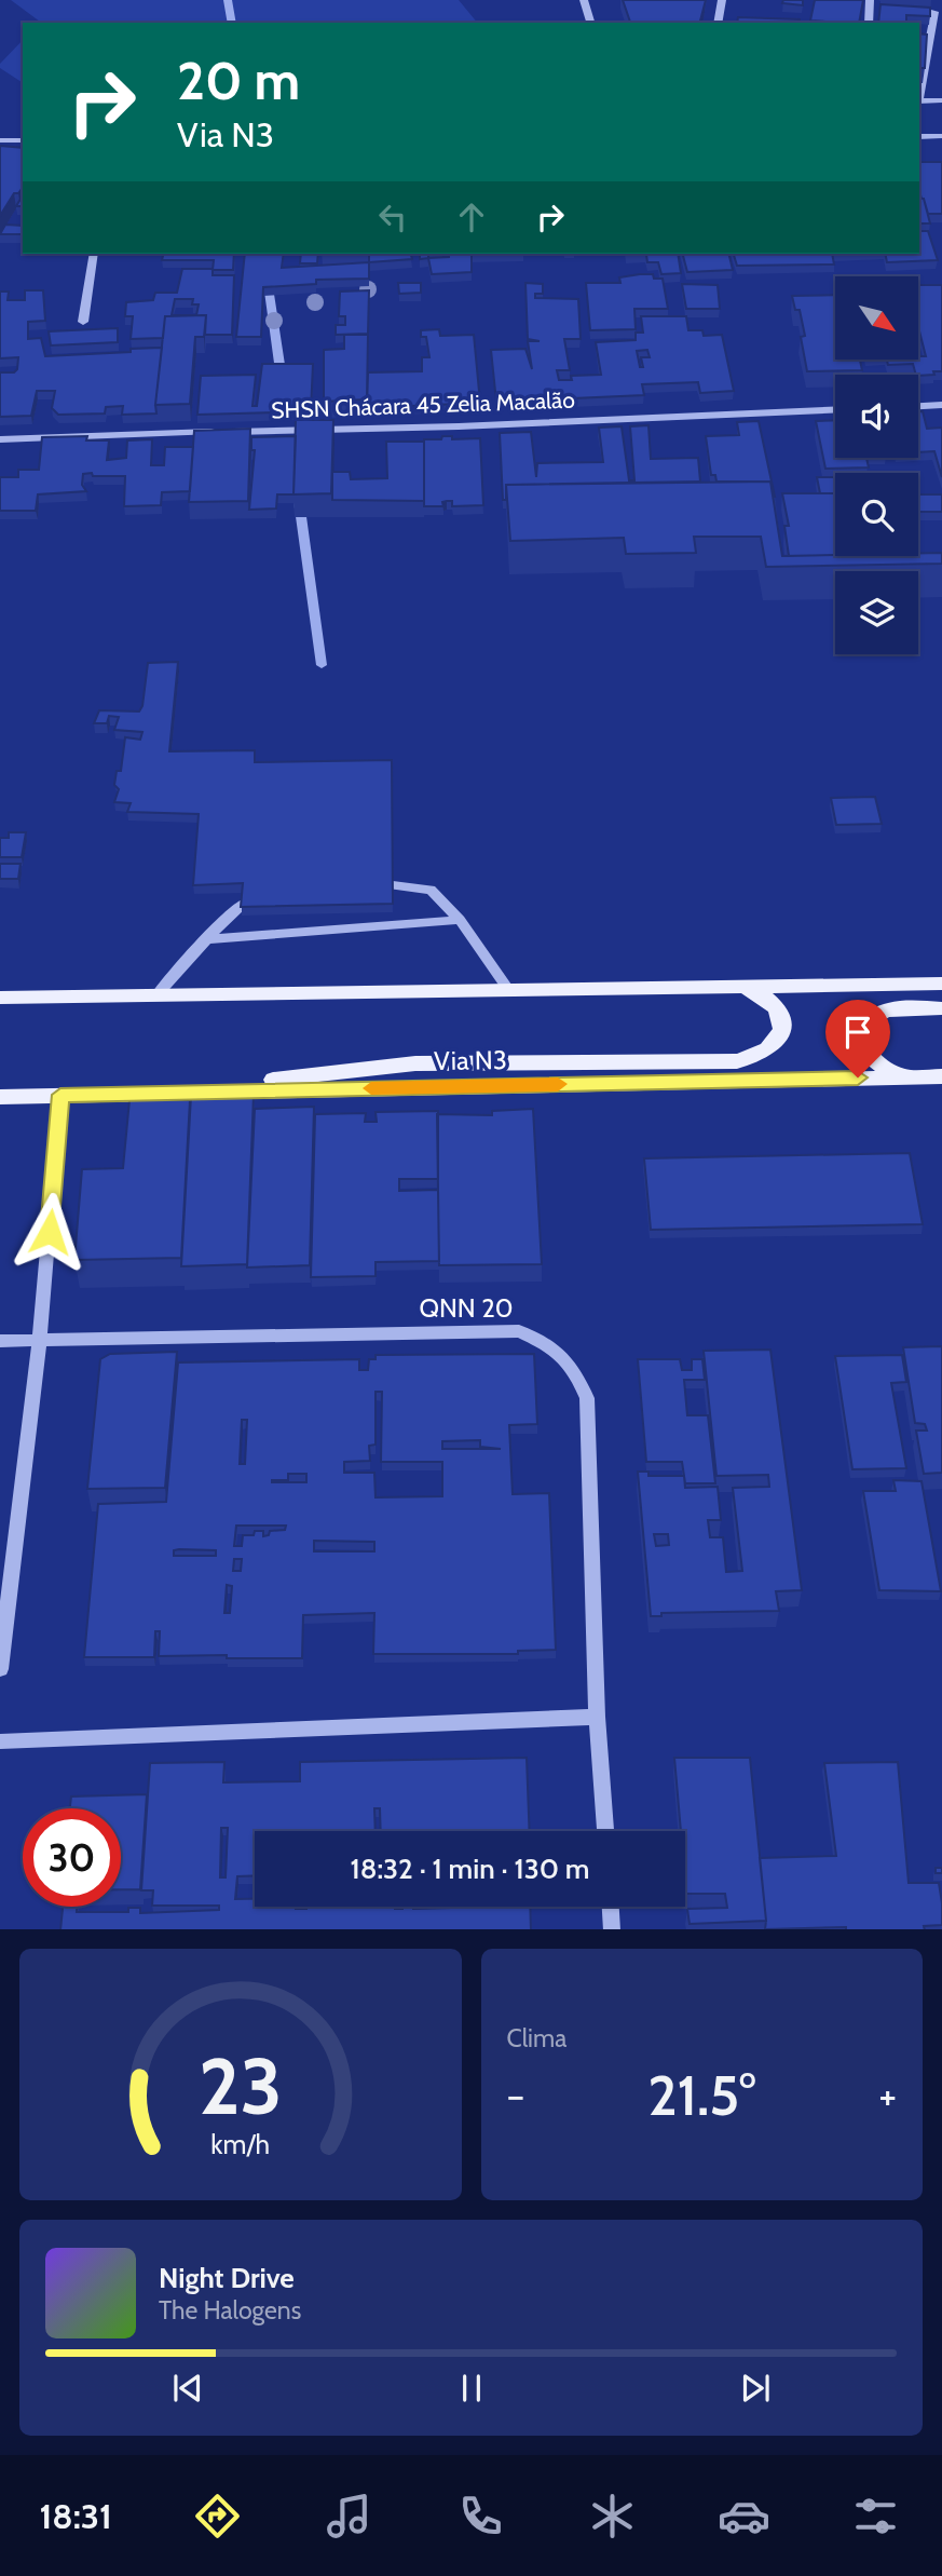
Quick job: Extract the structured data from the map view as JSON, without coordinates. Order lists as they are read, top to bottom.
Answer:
{
  "streets": {
    "main road": ["Via N3"],
    "street": ["SHSN Chácara 45 Zelia Macalão", "QNN 20"]
  },
  "north": "bottom right",
  "page": {
    "turn": ["20 m", "Via N3"],
    "limit": "30",
    "trip": "18:32 · 1 min · 130 m",
    "tile": "Clima",
    "heat": ["−", "21.5°", "+"],
    "song": ["Night Drive", "The Halogens"],
    "tabs": "18:31",
    "gauge": ["23", "km/h"]
  }
}
